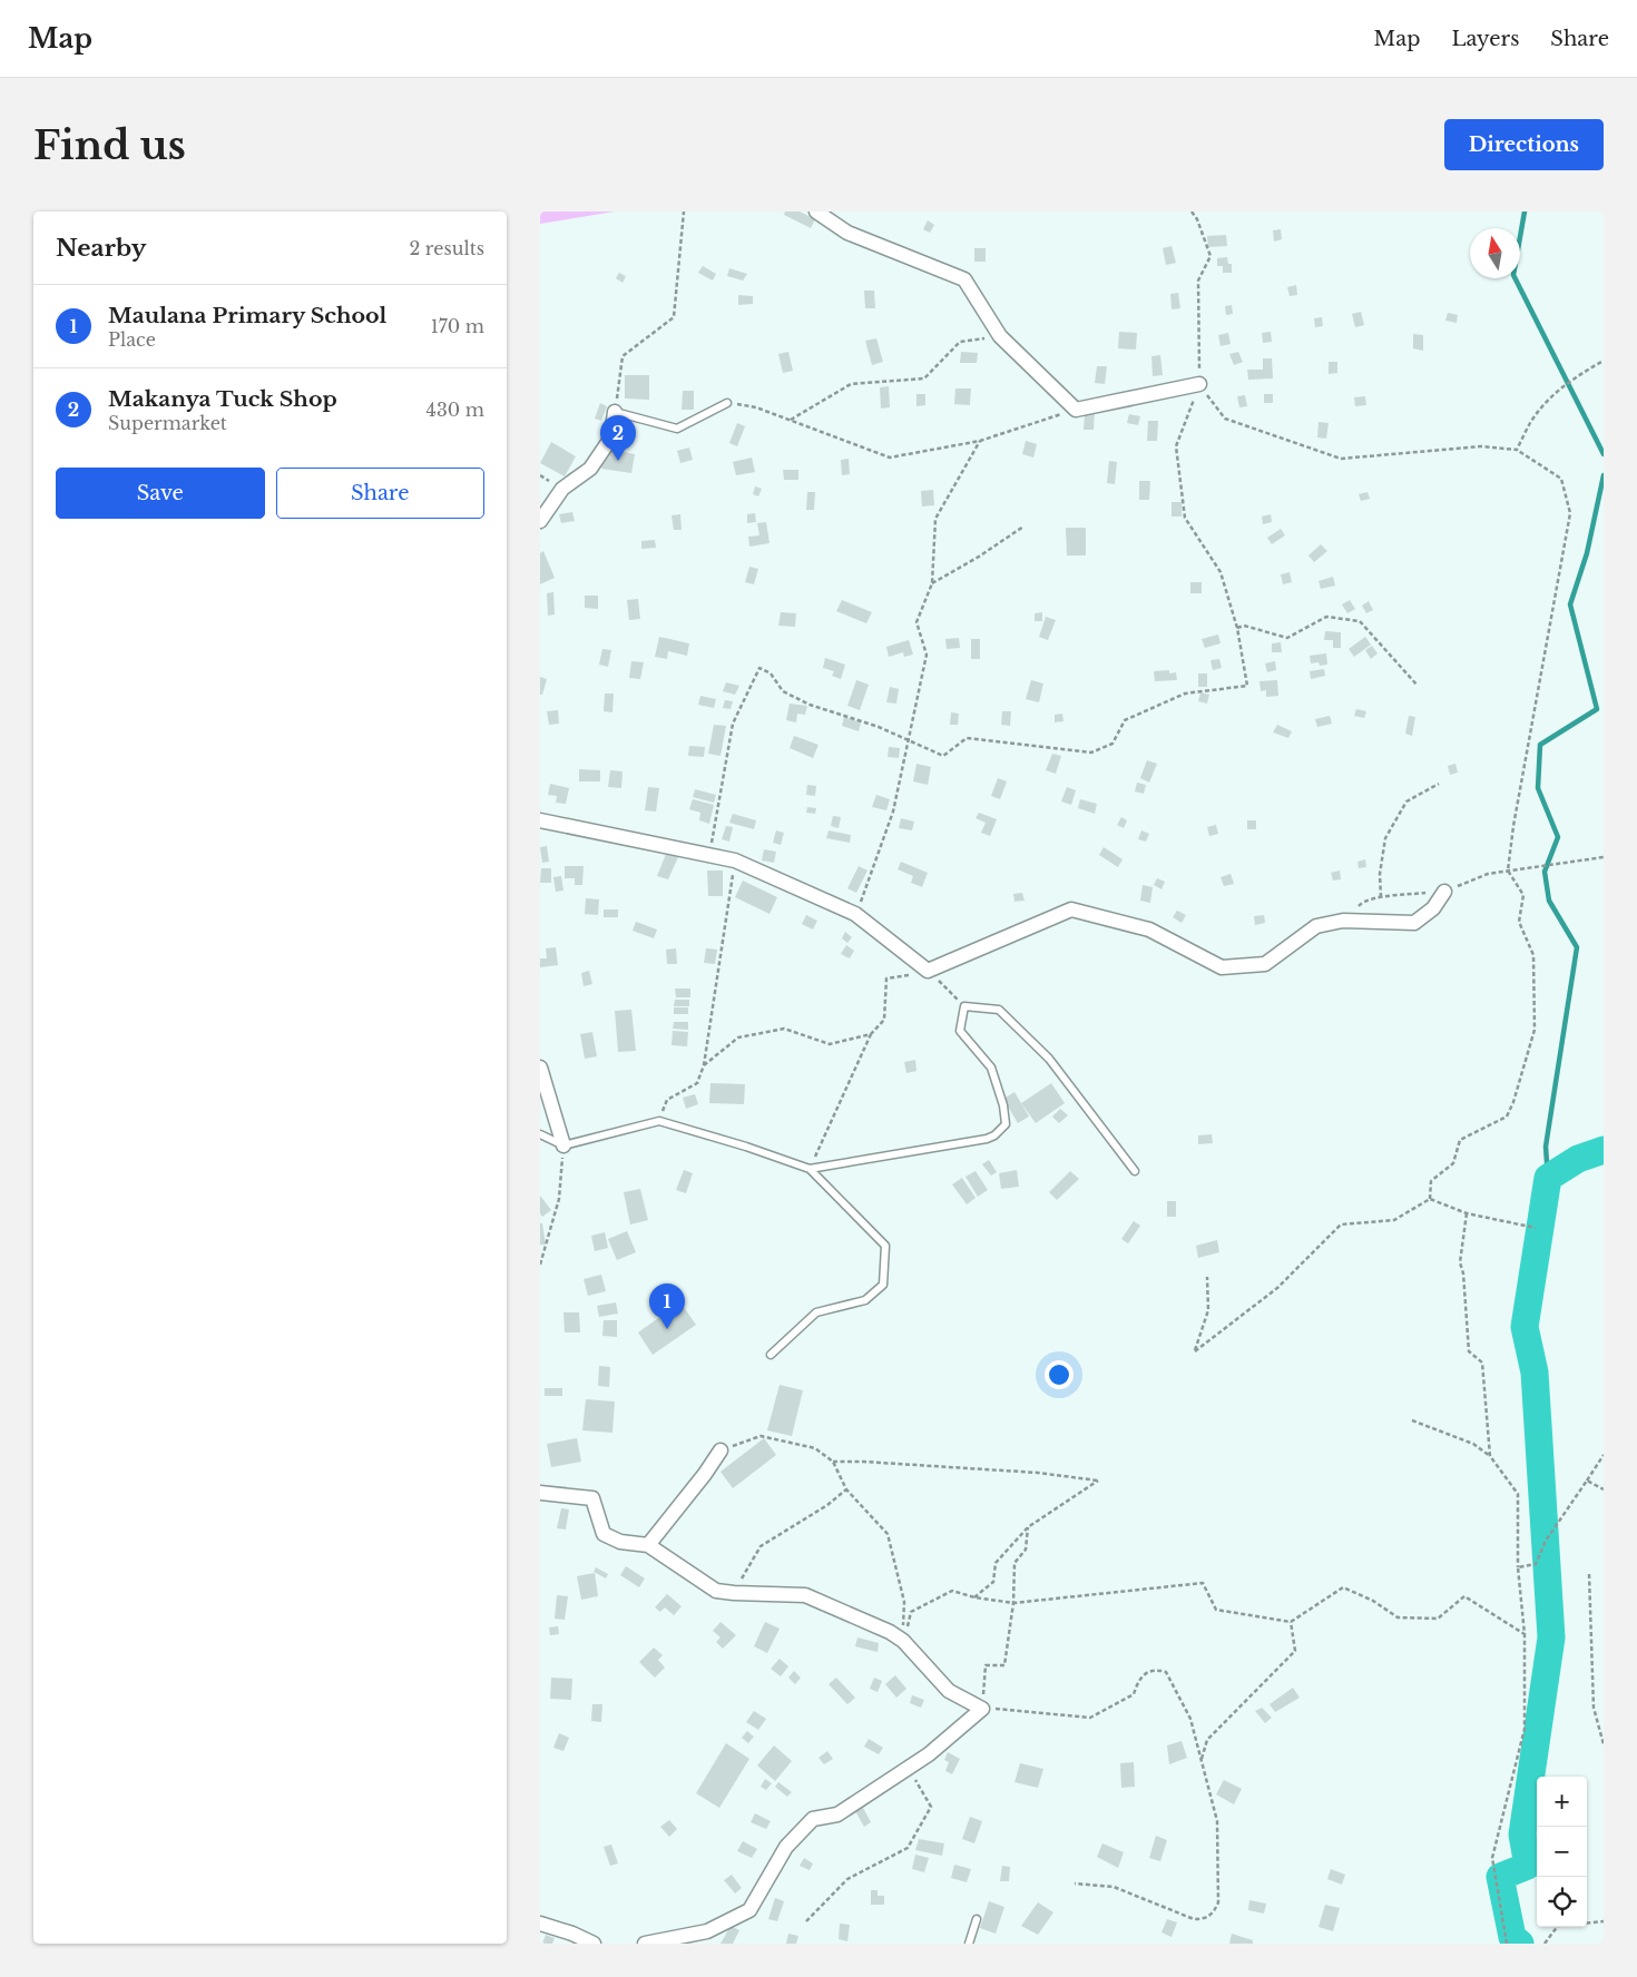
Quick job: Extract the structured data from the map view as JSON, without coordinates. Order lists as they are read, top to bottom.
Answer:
{
  "north": "top",
  "page": {
    "header": "Map",
    "nav": ["Map", "Layers", "Share"],
    "buttons": [
      "Directions",
      ["Save", "Share"]
    ],
    "title": "Find us",
    "heading": ["Nearby", "2 results"],
    "list": [
      {
        "mark": "1",
        "name": "Maulana Primary School",
        "note": "Place",
        "value": "170 m"
      },
      {
        "mark": "2",
        "name": "Makanya Tuck Shop",
        "note": "Supermarket",
        "value": "430 m"
      }
    ],
    "pins": ["2", "1"],
    "map_buttons": ["+", "−"]
  }
}
